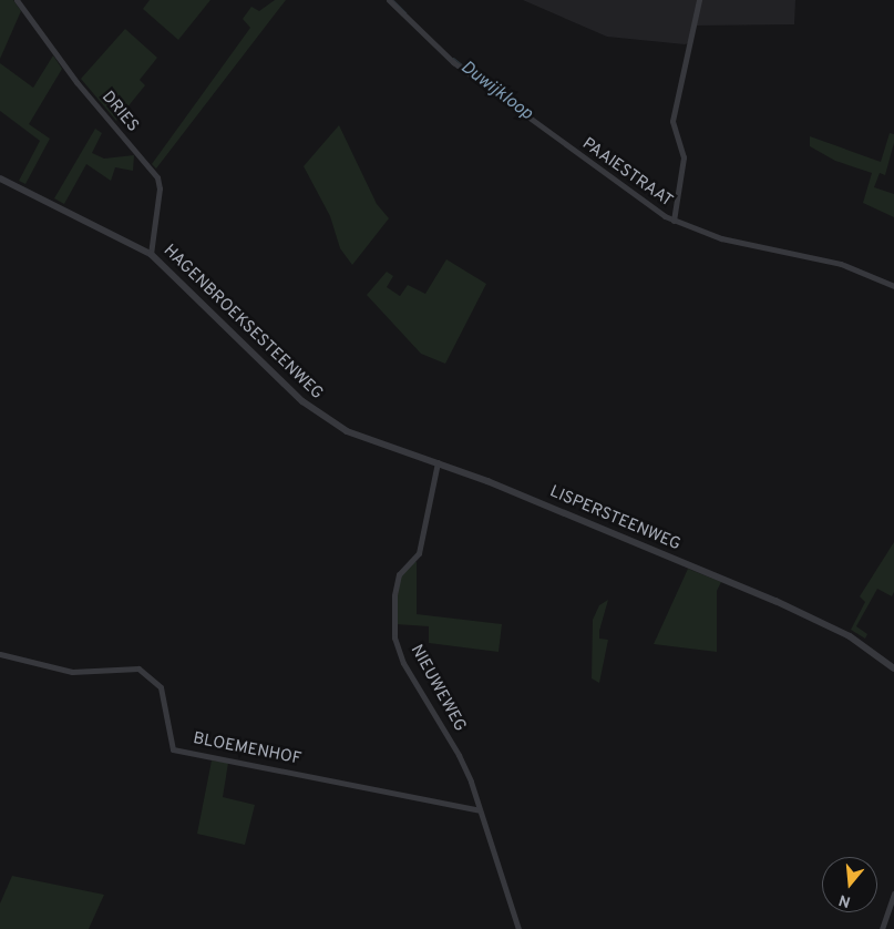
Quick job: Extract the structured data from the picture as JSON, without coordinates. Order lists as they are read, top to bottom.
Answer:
{
  "streets": {
    "street": [
      "DRIES",
      "PAAIESTRAAT",
      "HAGENBROEKSESTEENWEG",
      "LISPERSTEENWEG",
      "NIEUWEWEG",
      "BLOEMENHOF"
    ]
  },
  "crossings": [
    ["DRIES", "HAGENBROEKSESTEENWEG"],
    ["HAGENBROEKSESTEENWEG", "LISPERSTEENWEG"],
    ["LISPERSTEENWEG", "NIEUWEWEG"],
    ["NIEUWEWEG", "BLOEMENHOF"]
  ],
  "water": ["Duwijkloop"],
  "north": "bottom"
}
